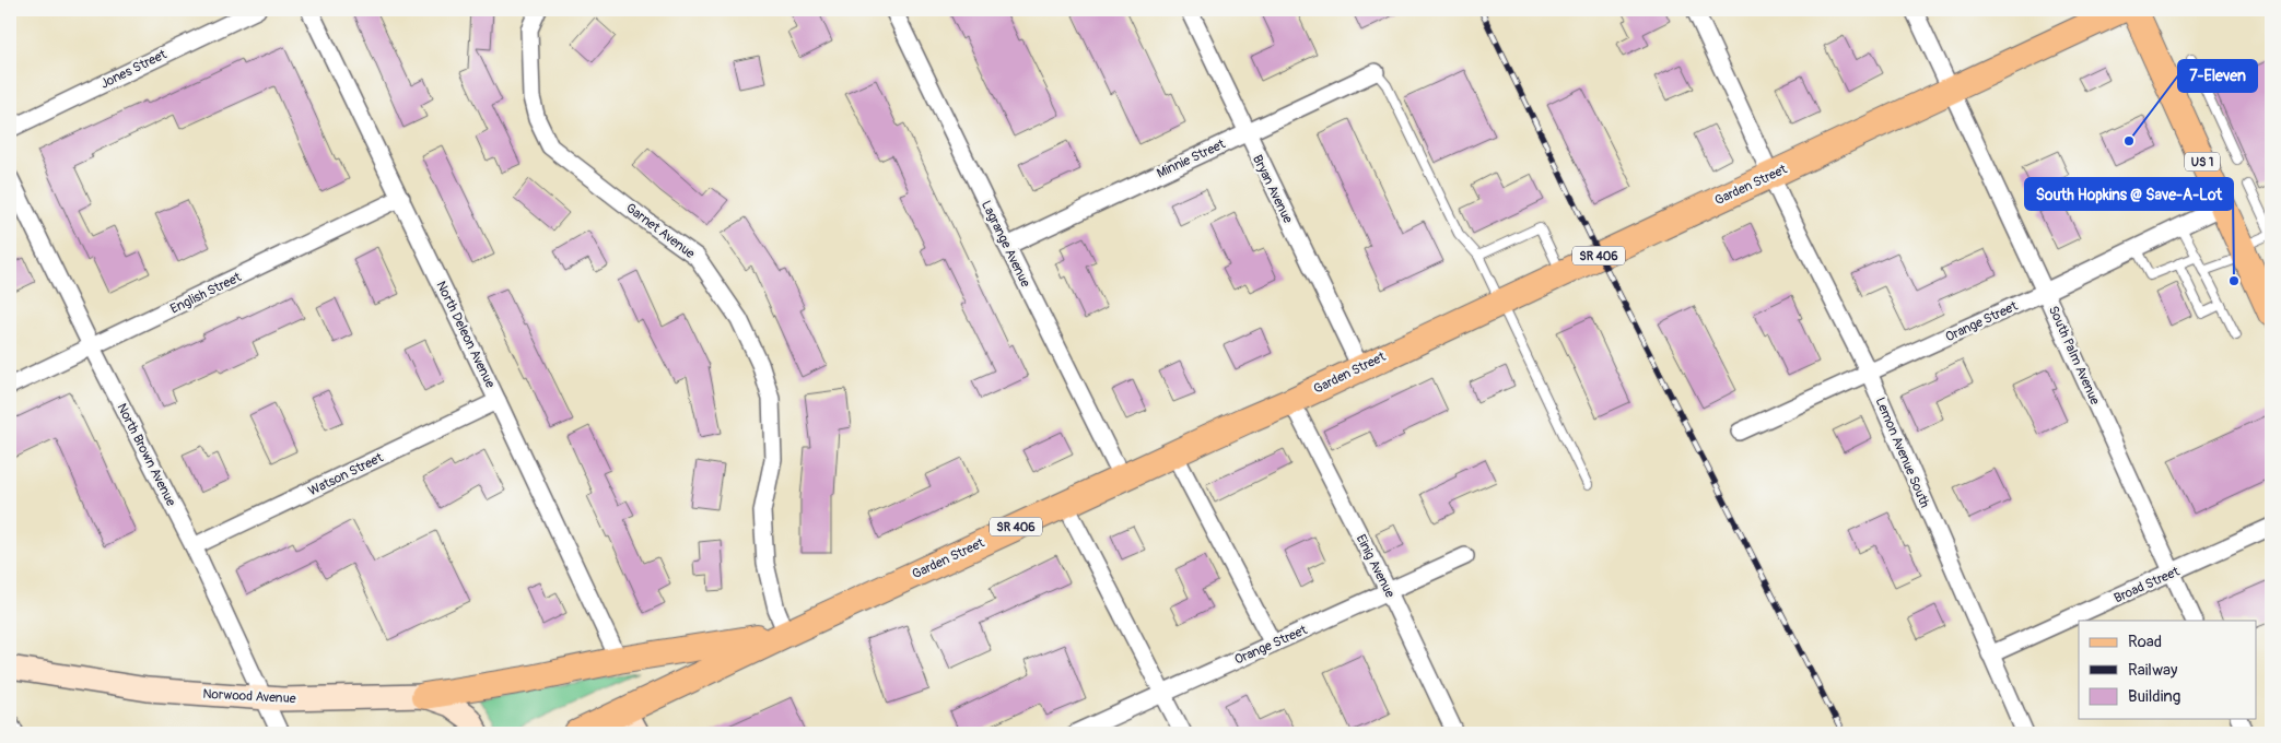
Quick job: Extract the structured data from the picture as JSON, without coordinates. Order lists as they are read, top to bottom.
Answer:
{
  "streets": {
    "main road": ["US 1", "Garden Street", "SR 406"],
    "street": [
      "Jones Street",
      "Minnie Street",
      "Bryan Avenue",
      "Garnet Avenue",
      "Lagrange Avenue",
      "English Street",
      "Orange Street",
      "North Deleon Avenue",
      "South Palm Avenue",
      "Lemon Avenue South",
      "North Brown Avenue",
      "Watson Street",
      "Einig Avenue",
      "Broad Street",
      "Norwood Avenue"
    ]
  },
  "crossings": [
    ["Minnie Street", "Bryan Avenue"],
    ["Minnie Street", "Lagrange Avenue"],
    ["US 1", "Orange Street"],
    ["Garden Street", "Bryan Avenue"],
    ["Garden Street", "Garnet Avenue"],
    ["Garden Street", "Lagrange Avenue"],
    ["Garden Street", "South Palm Avenue"],
    ["Garden Street", "Lemon Avenue South"],
    ["Garden Street", "Einig Avenue"],
    ["English Street", "North Deleon Avenue"],
    ["English Street", "North Brown Avenue"],
    ["Orange Street", "South Palm Avenue"],
    ["Orange Street", "Lemon Avenue South"],
    ["Orange Street", "Einig Avenue"],
    ["North Deleon Avenue", "Watson Street"],
    ["South Palm Avenue", "Broad Street"],
    ["Lemon Avenue South", "Broad Street"],
    ["North Brown Avenue", "Watson Street"],
    ["North Brown Avenue", "Norwood Avenue"]
  ],
  "places": ["7-Eleven", "South Hopkins @ Save-A-Lot"],
  "legend": ["Road", "Railway", "Building"]
}
